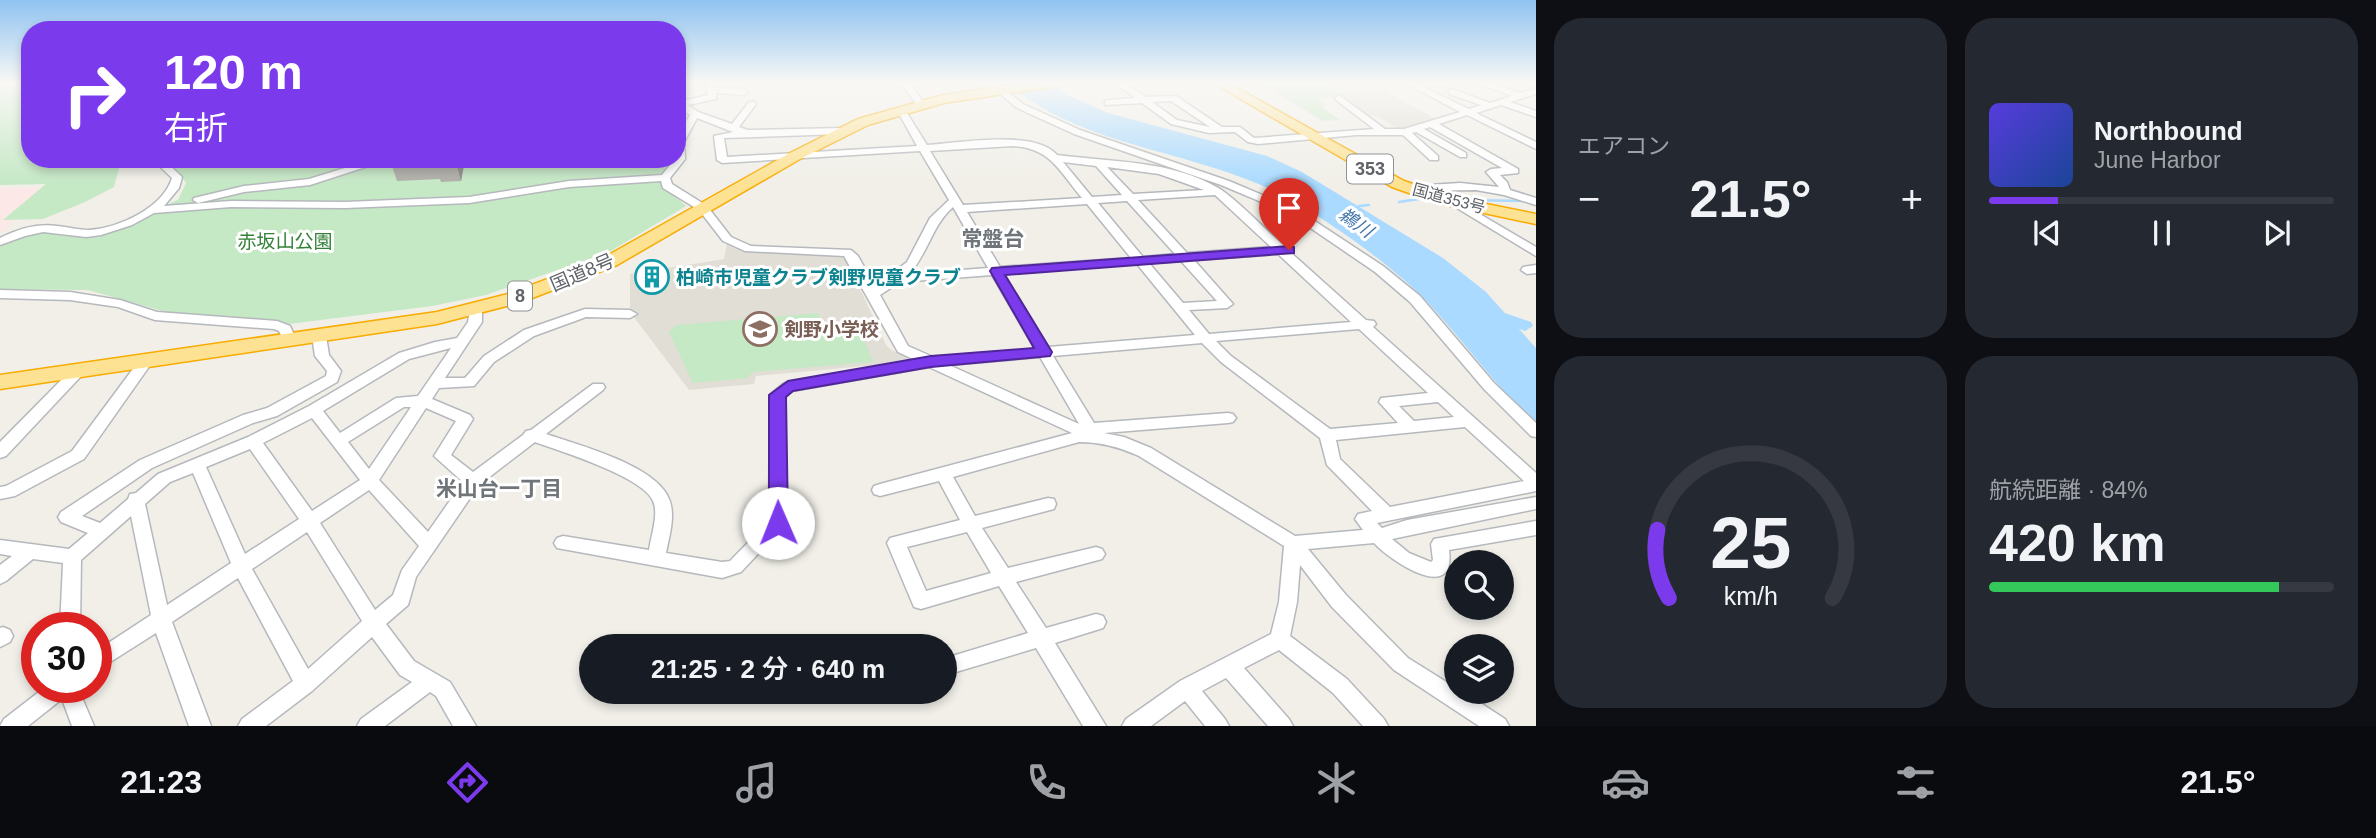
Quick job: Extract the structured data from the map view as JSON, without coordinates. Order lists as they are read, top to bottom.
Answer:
{
  "streets": {
    "highway": [
      "353",
      "国道353号",
      "国道8号",
      "8"
    ]
  },
  "districts": ["常盤台", "米山台一丁目"],
  "water": ["鵜川"],
  "parks": ["赤坂山公園"],
  "places": {
    "building": ["柏崎市児童クラブ剣野児童クラブ"],
    "school or university": ["剣野小学校"]
  },
  "page": {
    "tile": [
      "エアコン",
      ["航続距離 · 84%", "420 km"]
    ],
    "turn": ["120 m", "右折"],
    "song": ["Northbound", "June Harbor"],
    "heat": ["−", "21.5°", "+"],
    "limit": "30",
    "trip": "21:25 · 2 分 · 640 m",
    "tabs": ["21:23", "21.5°"],
    "gauge": ["25", "km/h"]
  }
}
